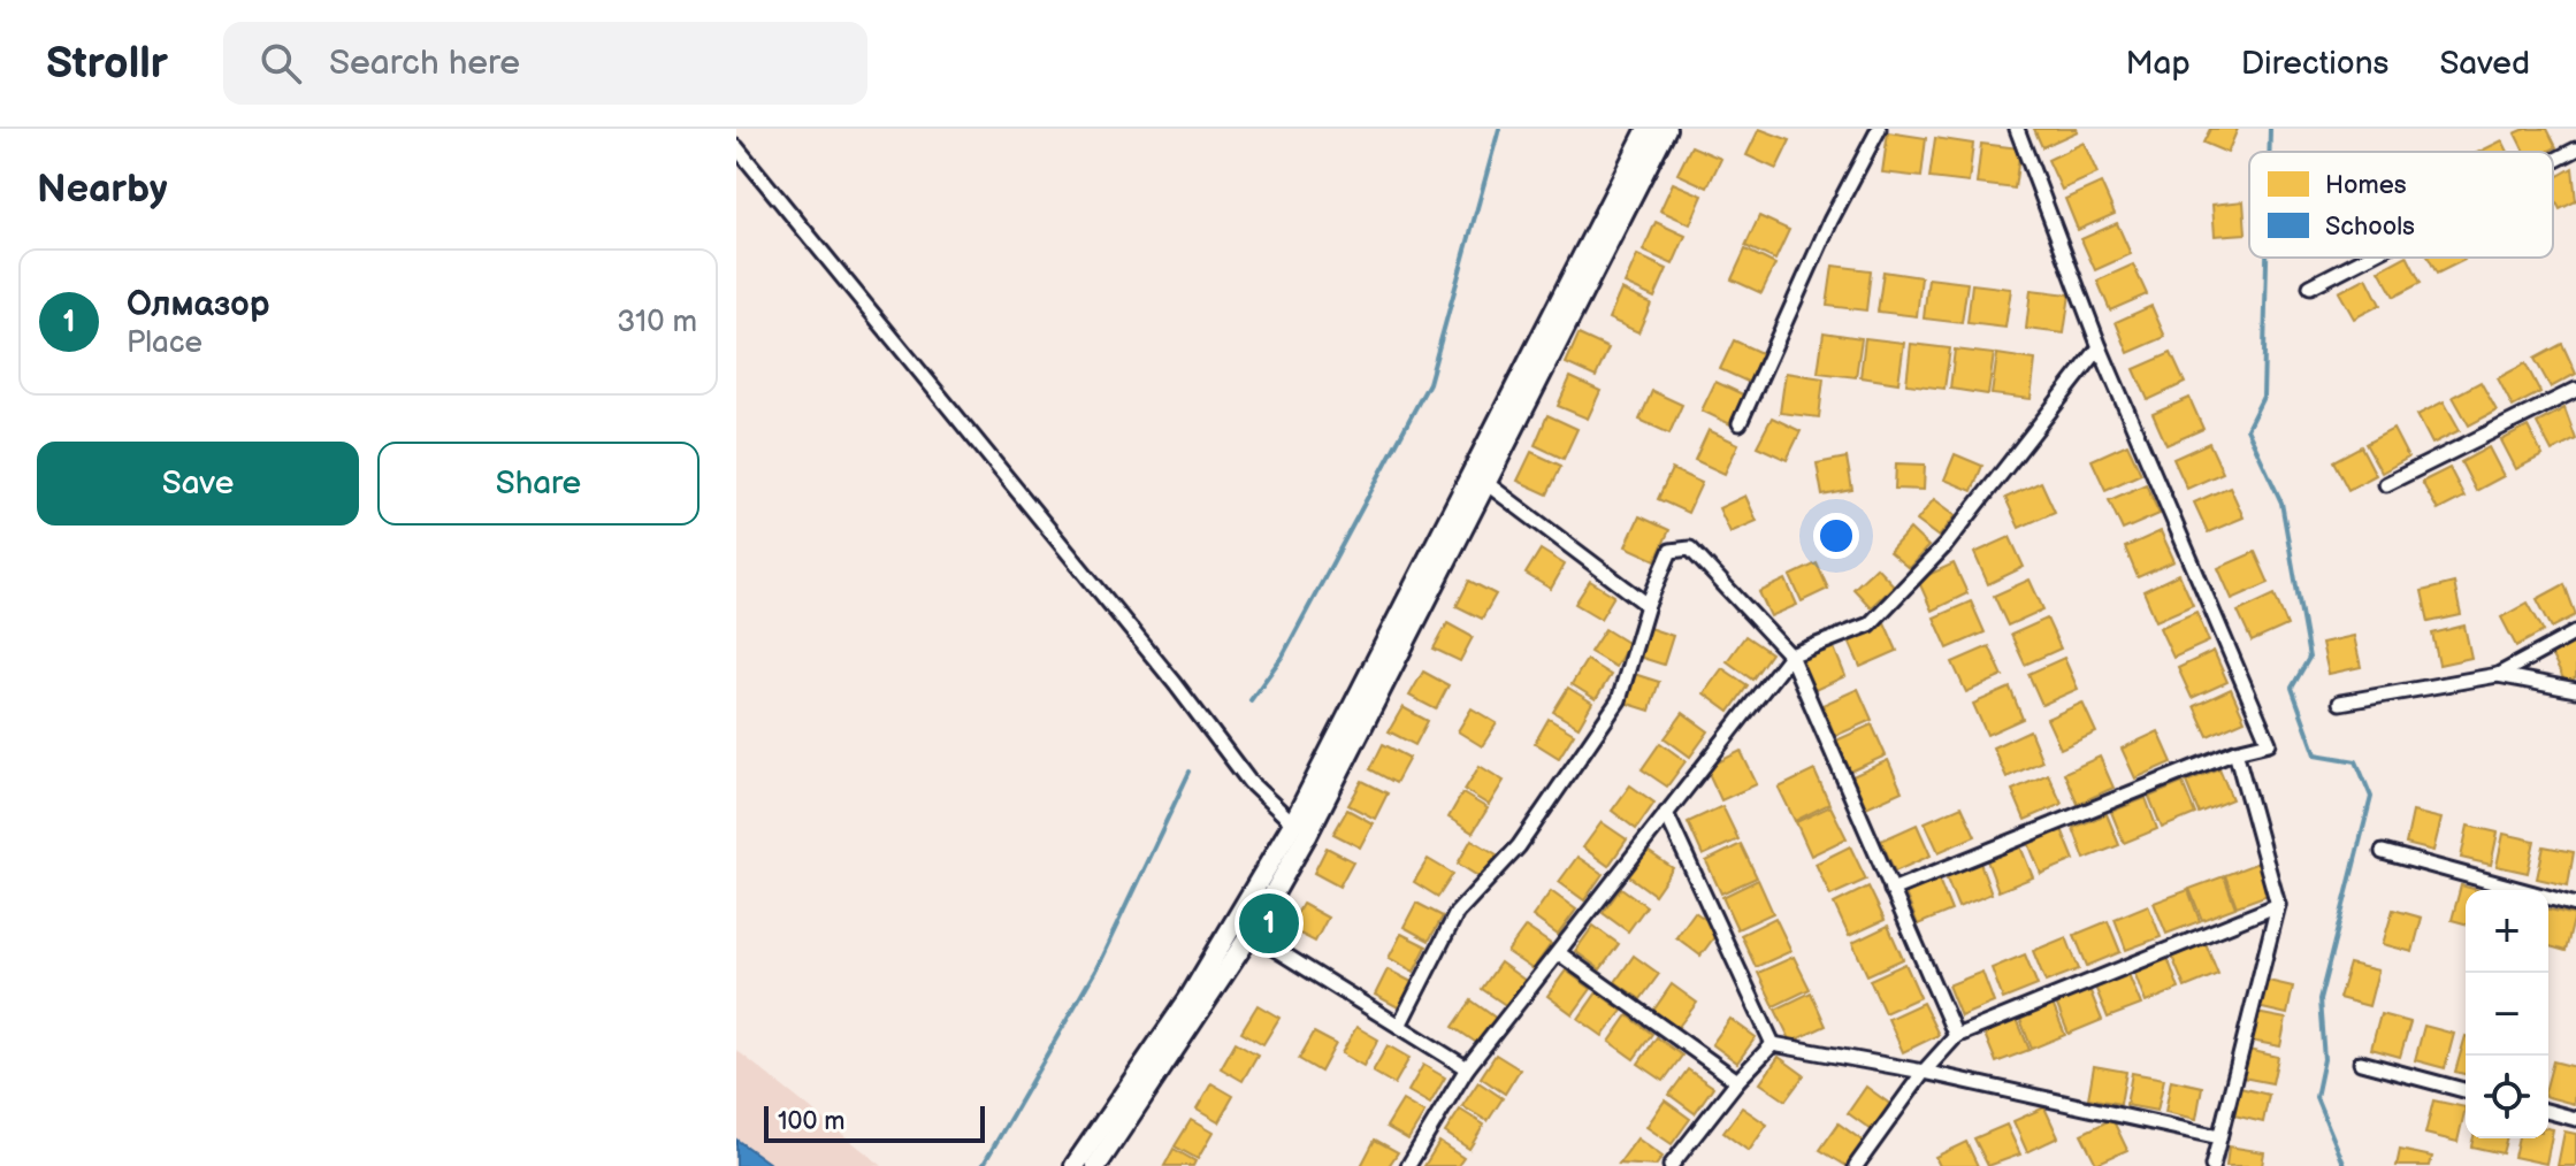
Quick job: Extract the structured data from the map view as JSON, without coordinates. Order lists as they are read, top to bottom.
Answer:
{
  "legend": ["Homes", "Schools"],
  "scale_bar": "100 m",
  "page": {
    "header": "Strollr",
    "search": "Search here",
    "nav": ["Map", "Directions", "Saved"],
    "heading": "Nearby",
    "list": [
      {
        "mark": "1",
        "name": "Олмазор",
        "note": "Place",
        "value": "310 m"
      }
    ],
    "buttons": ["Save", "Share"],
    "pins": "1",
    "map_buttons": ["+", "−"],
    "scale": "100 m"
  }
}
